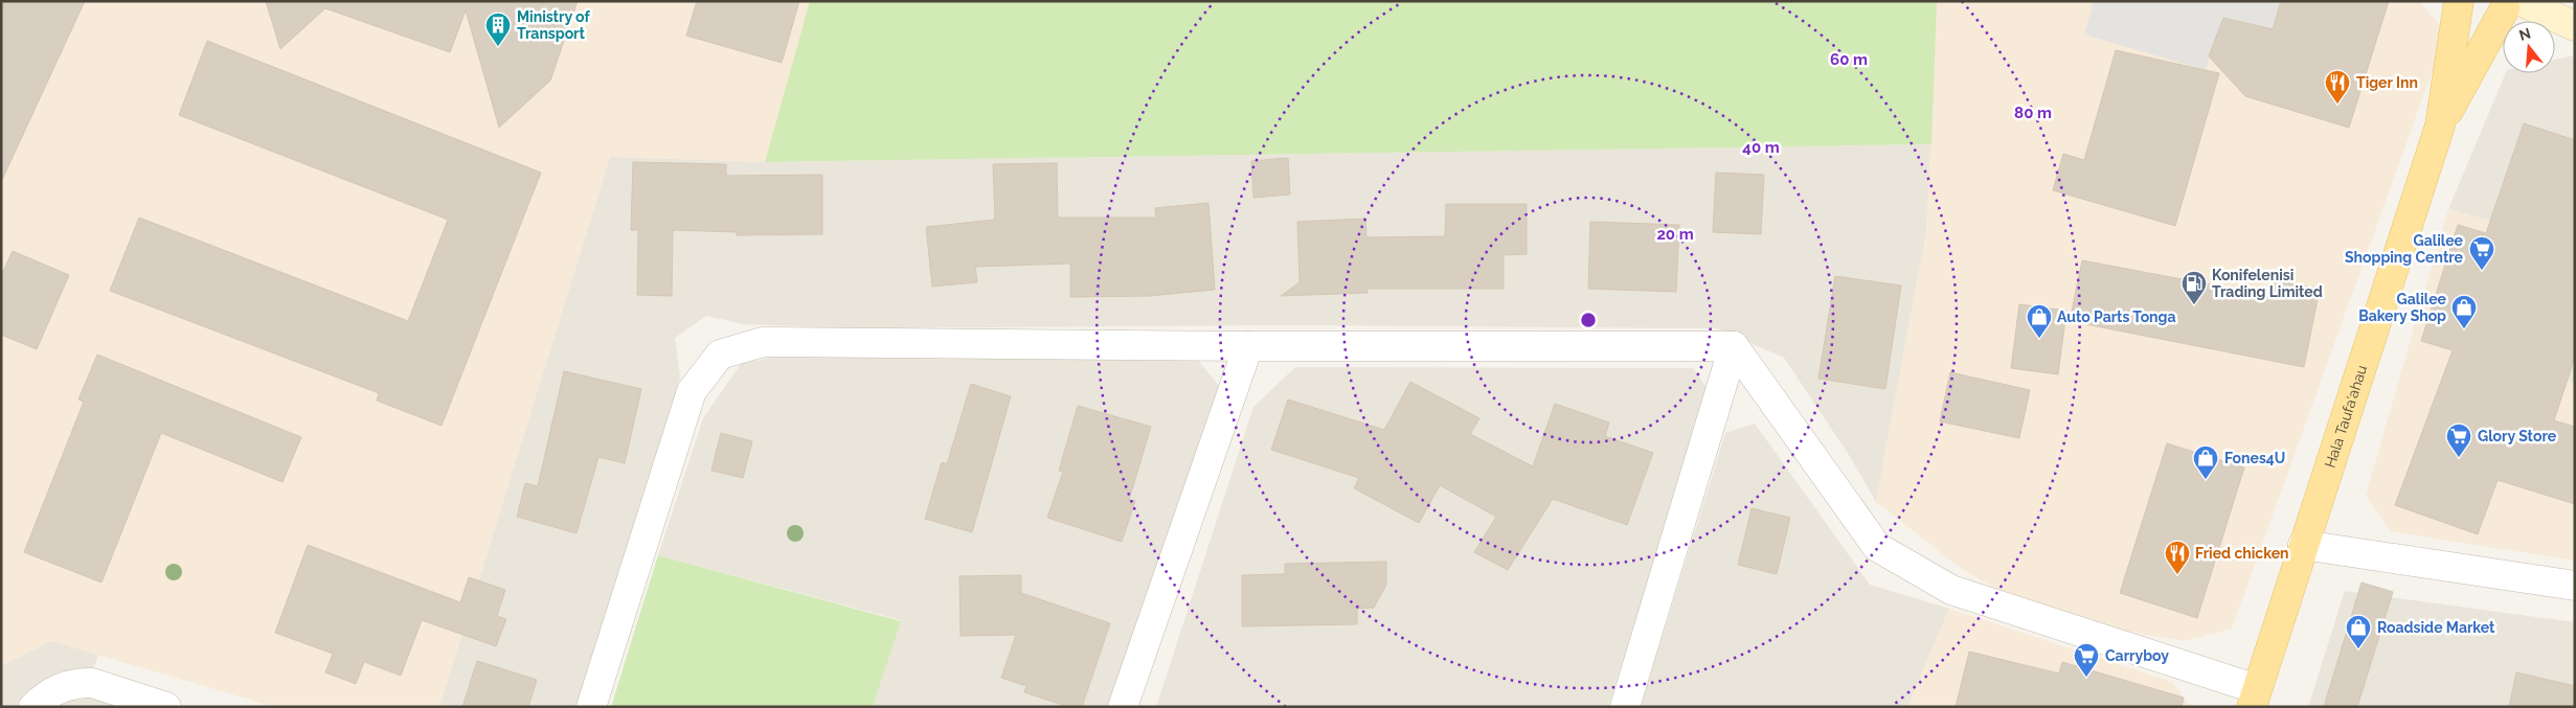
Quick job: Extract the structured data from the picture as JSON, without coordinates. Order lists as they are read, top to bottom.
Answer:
{
  "streets": {
    "main road": ["Hala Taufa'ahau"]
  },
  "places": {
    "building": ["Ministry of Transport"],
    "restaurant": ["Tiger Inn", "Fried chicken"],
    "supermarket": ["Galilee Shopping Centre", "Glory Store", "Carryboy"],
    "fuel station": ["Konifelenisi Trading Limited"],
    "shop": [
      "Galilee Bakery Shop",
      "Auto Parts Tonga",
      "Fones4U",
      "Roadside Market"
    ]
  },
  "north": "top",
  "rings": [
    "60 m",
    "80 m",
    "40 m",
    "20 m"
  ]
}
